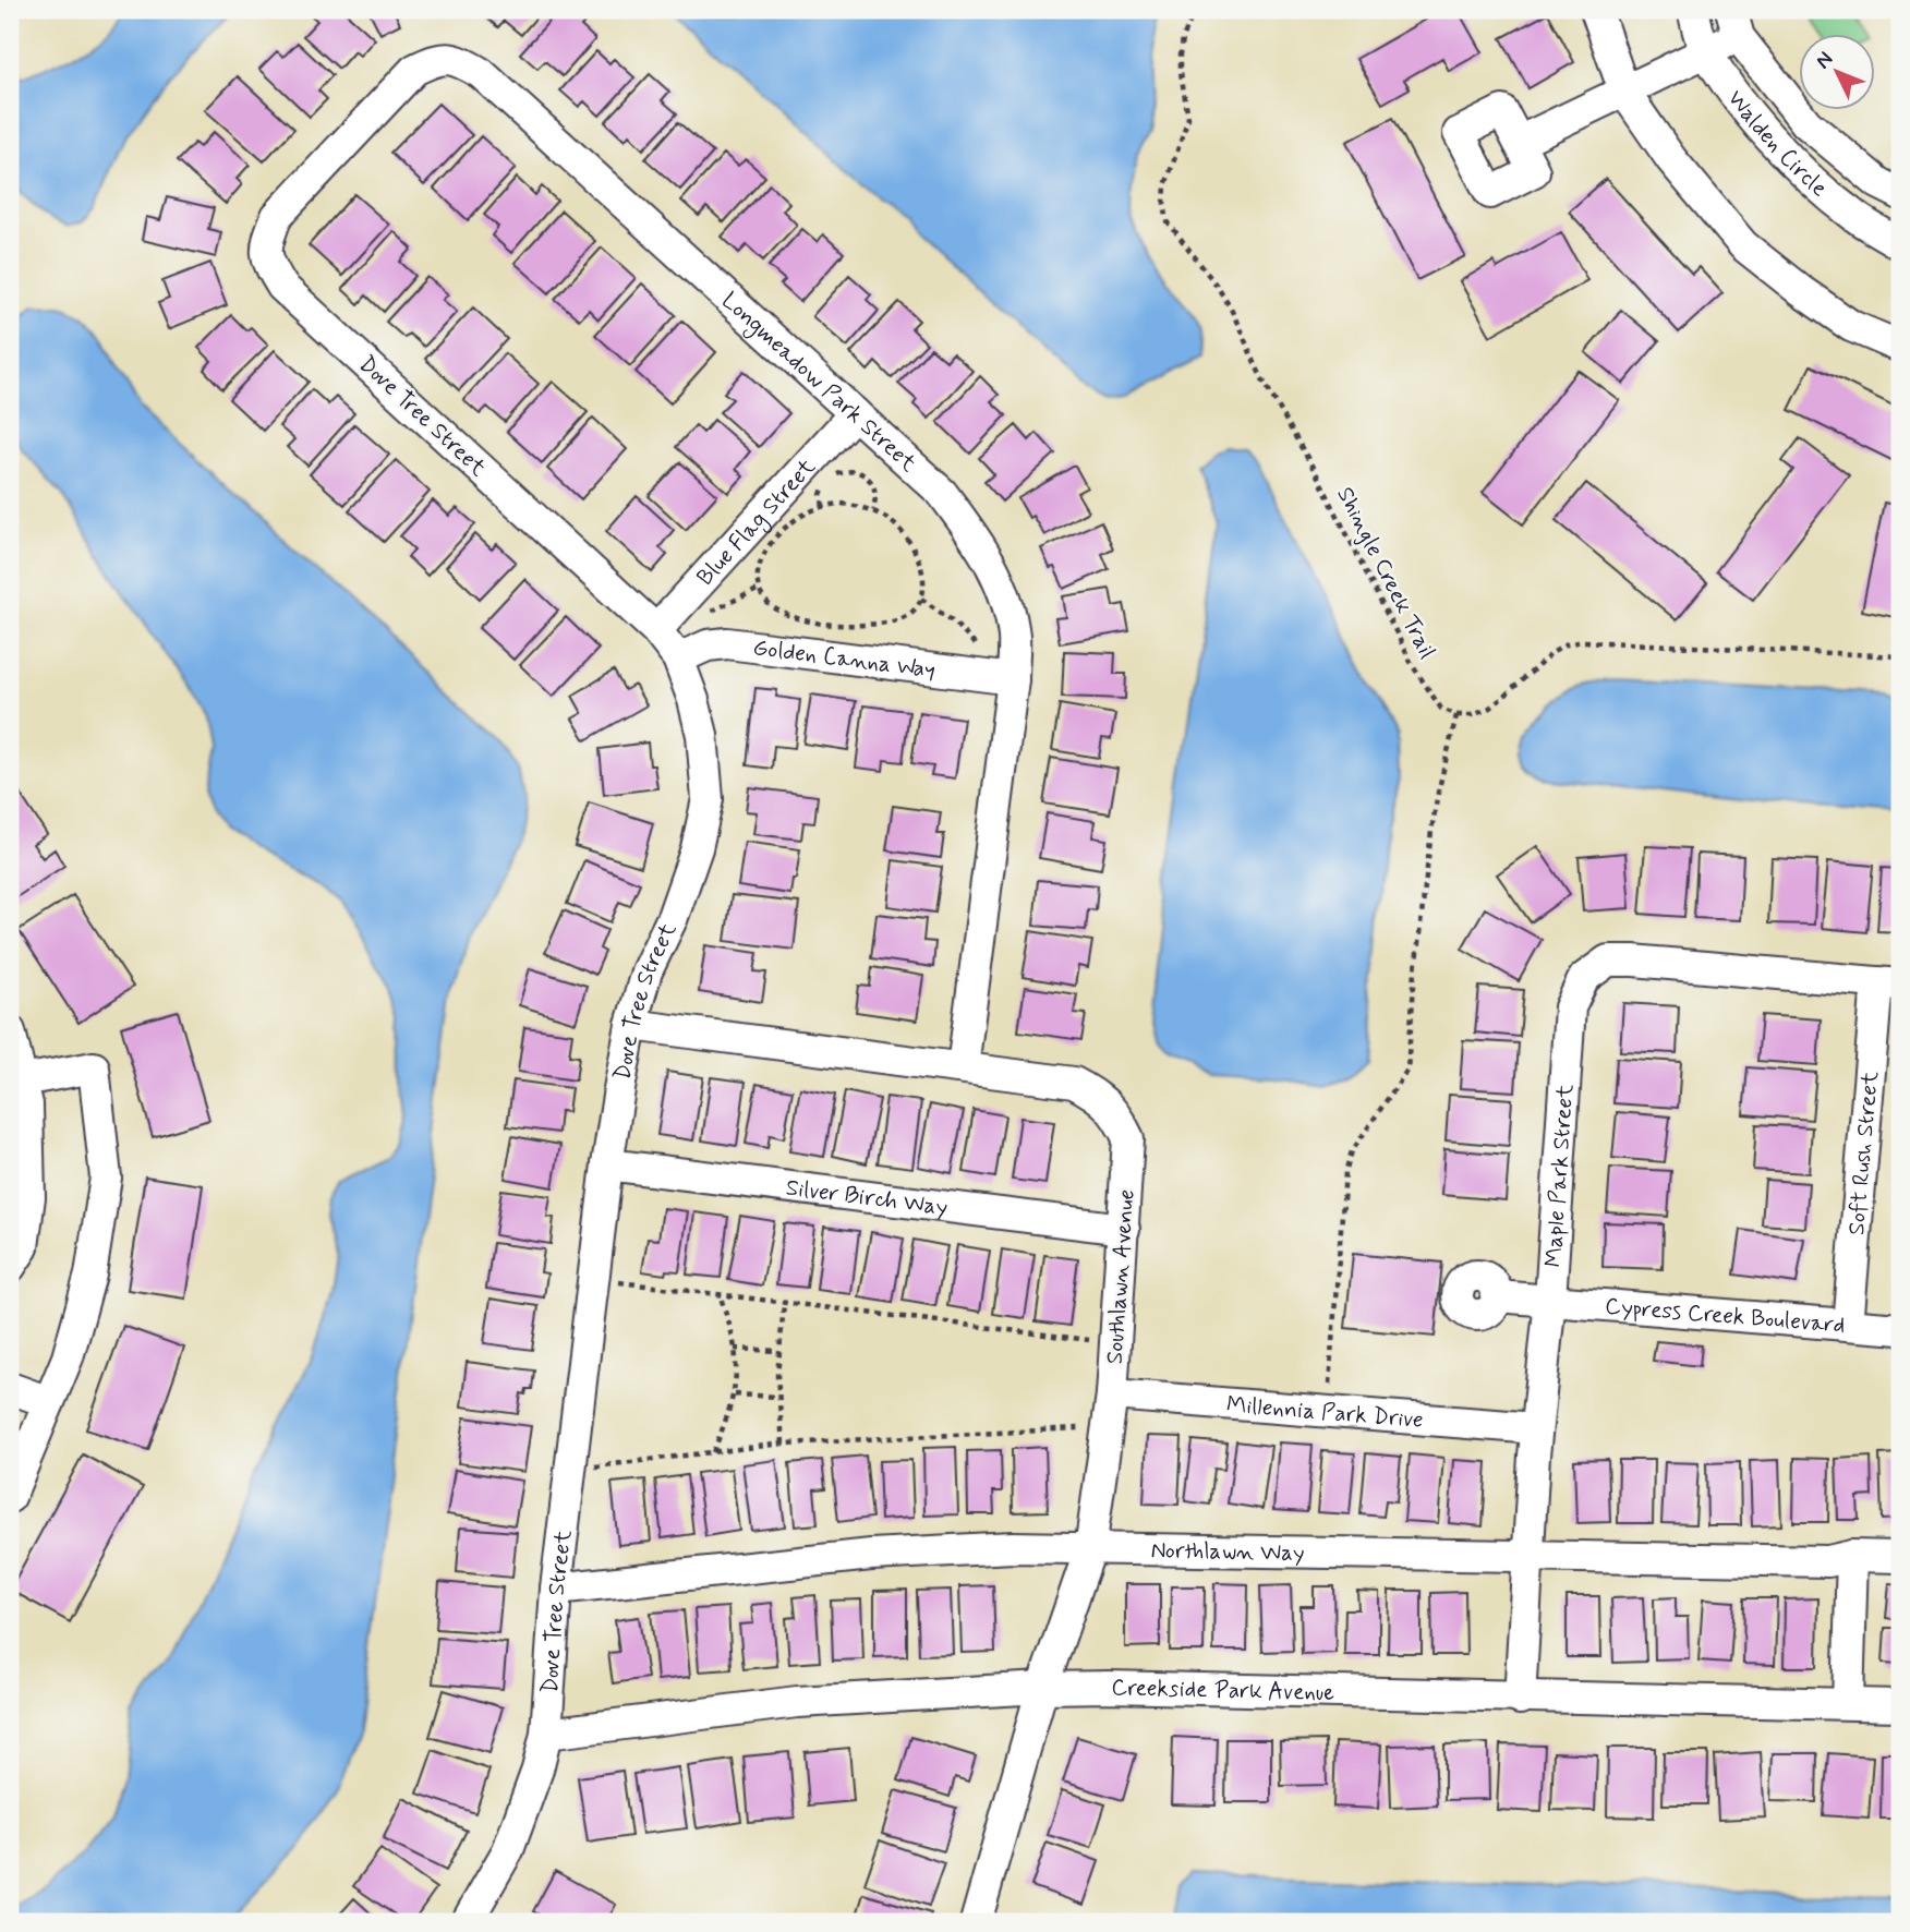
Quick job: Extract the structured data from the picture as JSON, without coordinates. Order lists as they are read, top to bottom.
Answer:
{
  "streets": {
    "street": [
      "Walden Circle",
      "Longmeadow Park Street",
      "Dove Tree Street",
      "Blue Flag Street",
      "Golden Canna Way",
      "Soft Rush Street",
      "Maple Park Street",
      "Silver Birch Way",
      "Southlawn Avenue",
      "Cypress Creek Boulevard",
      "Millennia Park Drive",
      "Northlawn Way",
      "Creekside Park Avenue"
    ],
    "path": ["Shingle Creek Trail"]
  },
  "crossings": [
    ["Longmeadow Park Street", "Dove Tree Street"],
    ["Longmeadow Park Street", "Blue Flag Street"],
    ["Longmeadow Park Street", "Golden Canna Way"],
    ["Longmeadow Park Street", "Southlawn Avenue"],
    ["Dove Tree Street", "Blue Flag Street"],
    ["Dove Tree Street", "Golden Canna Way"],
    ["Dove Tree Street", "Silver Birch Way"],
    ["Dove Tree Street", "Southlawn Avenue"],
    ["Dove Tree Street", "Northlawn Way"],
    ["Dove Tree Street", "Creekside Park Avenue"],
    ["Soft Rush Street", "Maple Park Street"],
    ["Soft Rush Street", "Cypress Creek Boulevard"],
    ["Maple Park Street", "Cypress Creek Boulevard"],
    ["Maple Park Street", "Millennia Park Drive"],
    ["Maple Park Street", "Northlawn Way"],
    ["Maple Park Street", "Creekside Park Avenue"],
    ["Silver Birch Way", "Southlawn Avenue"],
    ["Southlawn Avenue", "Millennia Park Drive"],
    ["Southlawn Avenue", "Northlawn Way"],
    ["Southlawn Avenue", "Creekside Park Avenue"]
  ],
  "north": "top left"
}
